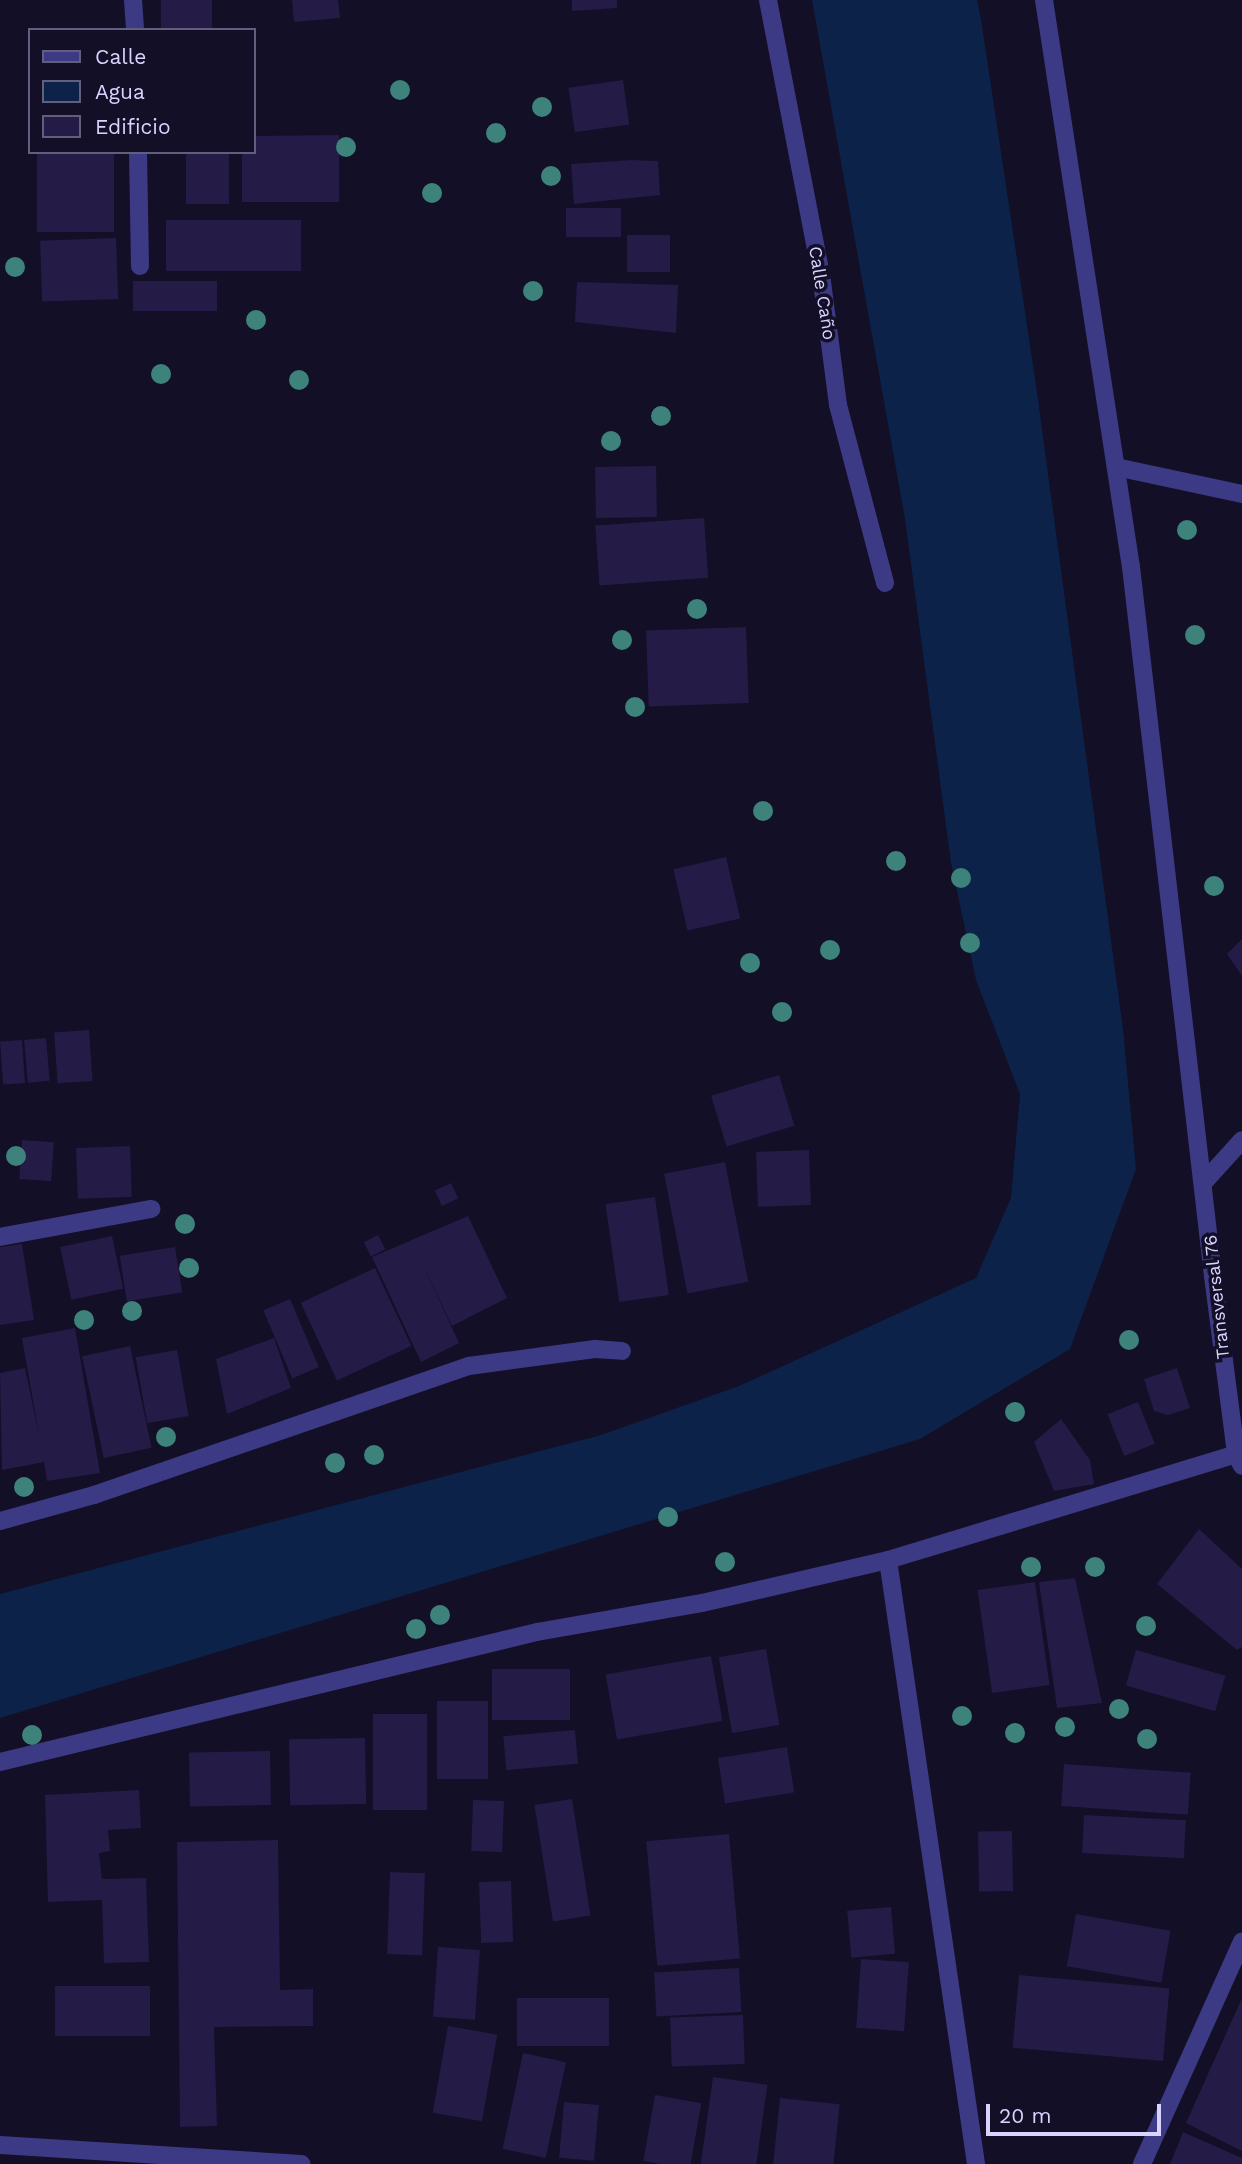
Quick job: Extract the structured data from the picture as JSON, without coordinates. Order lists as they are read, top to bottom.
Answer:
{
  "streets": {
    "street": ["Calle Caño", "Transversal 76"]
  },
  "legend": ["Calle", "Agua", "Edificio"],
  "scale_bar": "20 m"
}
